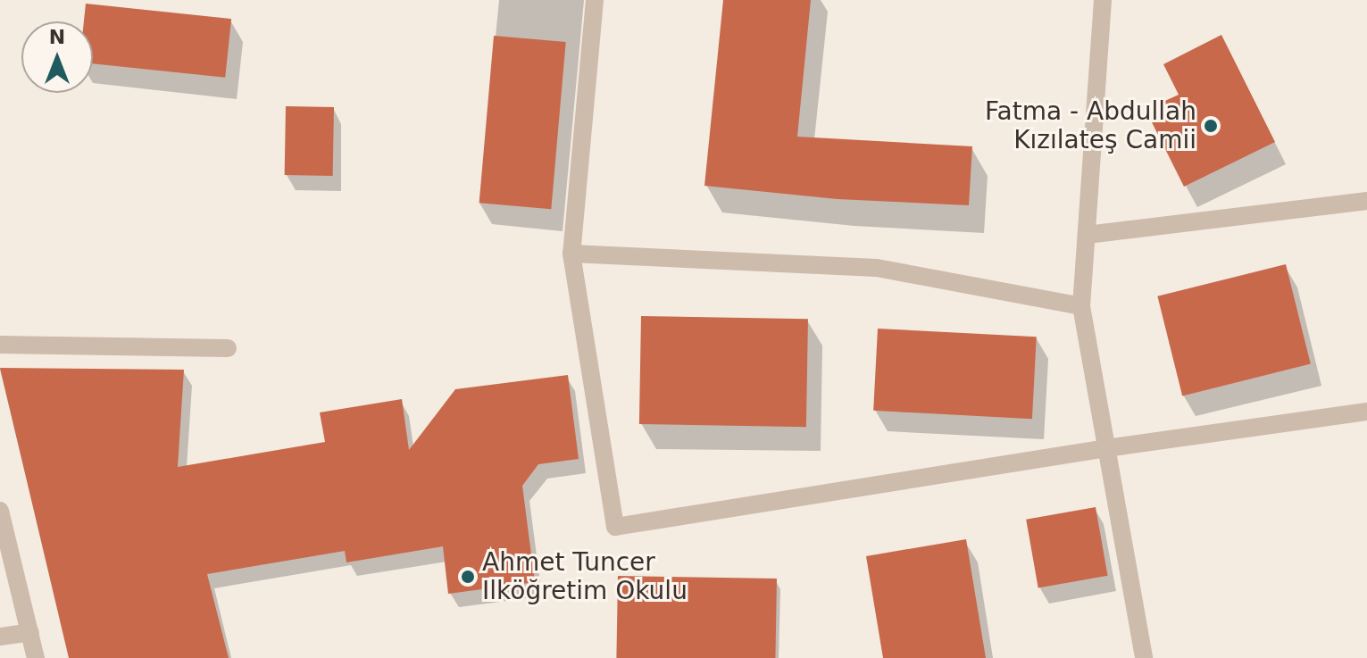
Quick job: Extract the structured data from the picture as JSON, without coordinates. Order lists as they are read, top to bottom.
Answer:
{
  "places": ["Fatma - Abdullah Kızılateş Camii", "Ahmet Tuncer Ilköğretim Okulu"],
  "north": "top"
}
